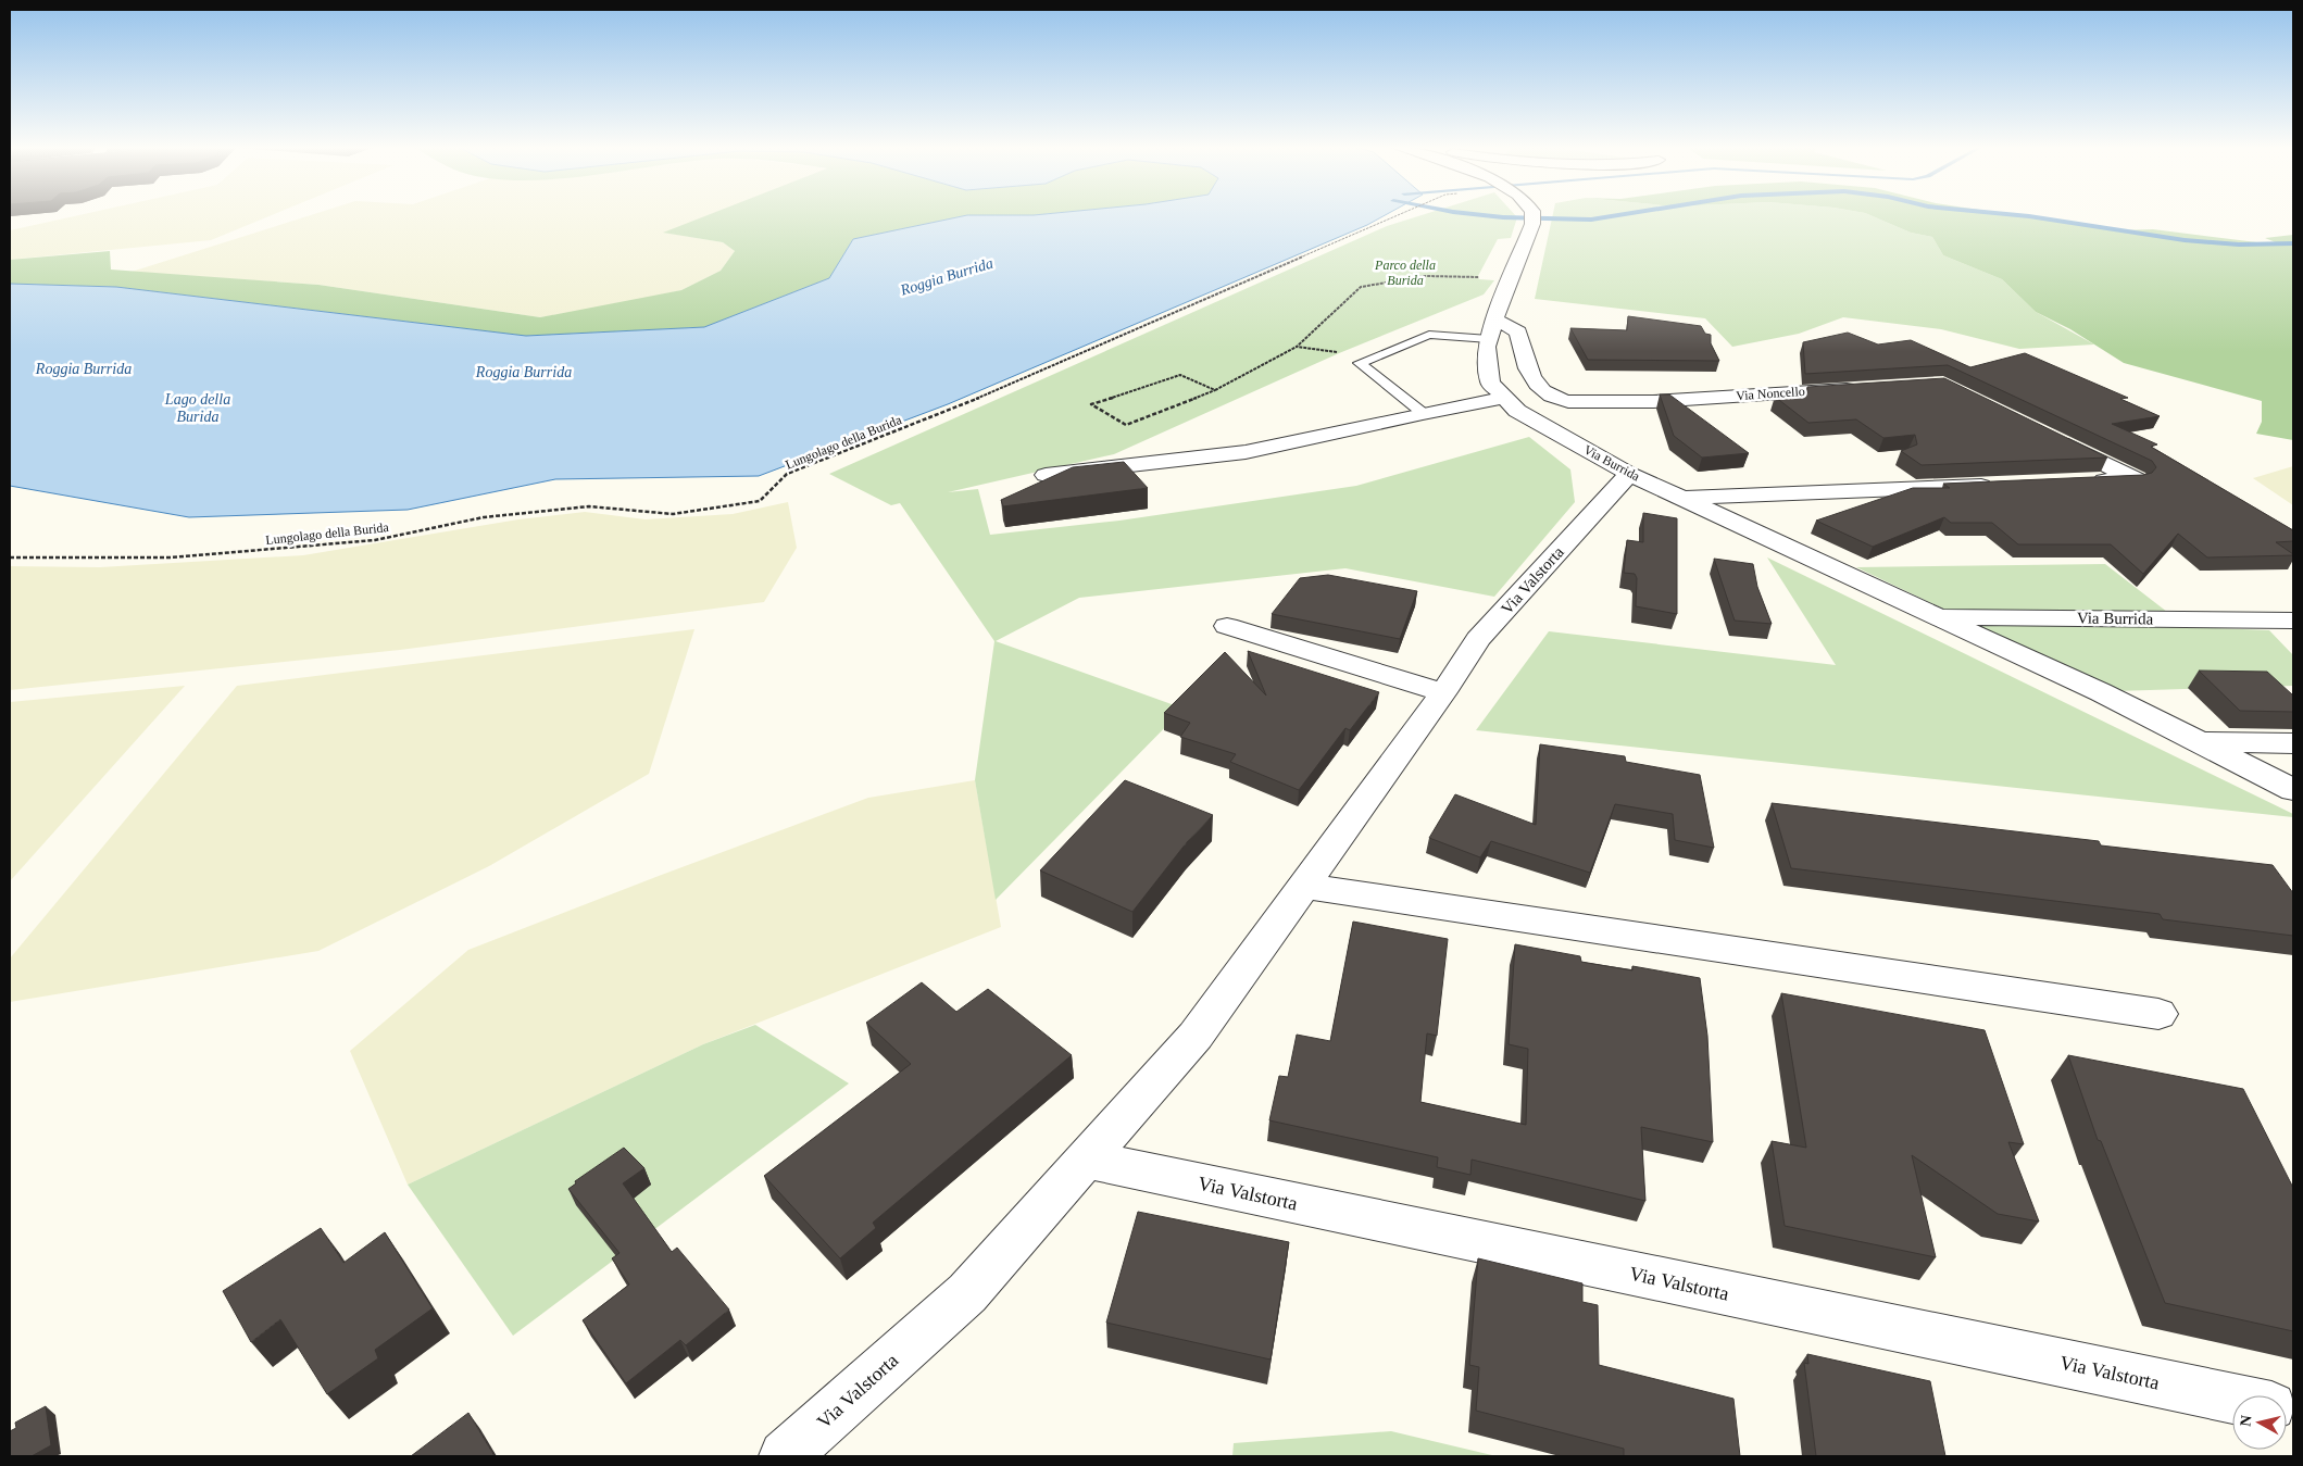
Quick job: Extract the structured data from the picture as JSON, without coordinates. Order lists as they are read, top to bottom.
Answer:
{
  "streets": {
    "street": ["Via Noncello", "Via Burrida", "Via Valstorta"],
    "path": ["Lungolago della Burida"]
  },
  "crossings": [
    ["Via Noncello", "Via Burrida"],
    ["Via Burrida", "Via Valstorta"]
  ],
  "water": ["Roggia Burrida", "Lago della Burida"],
  "parks": ["Parco della Burida"],
  "north": "left"
}
